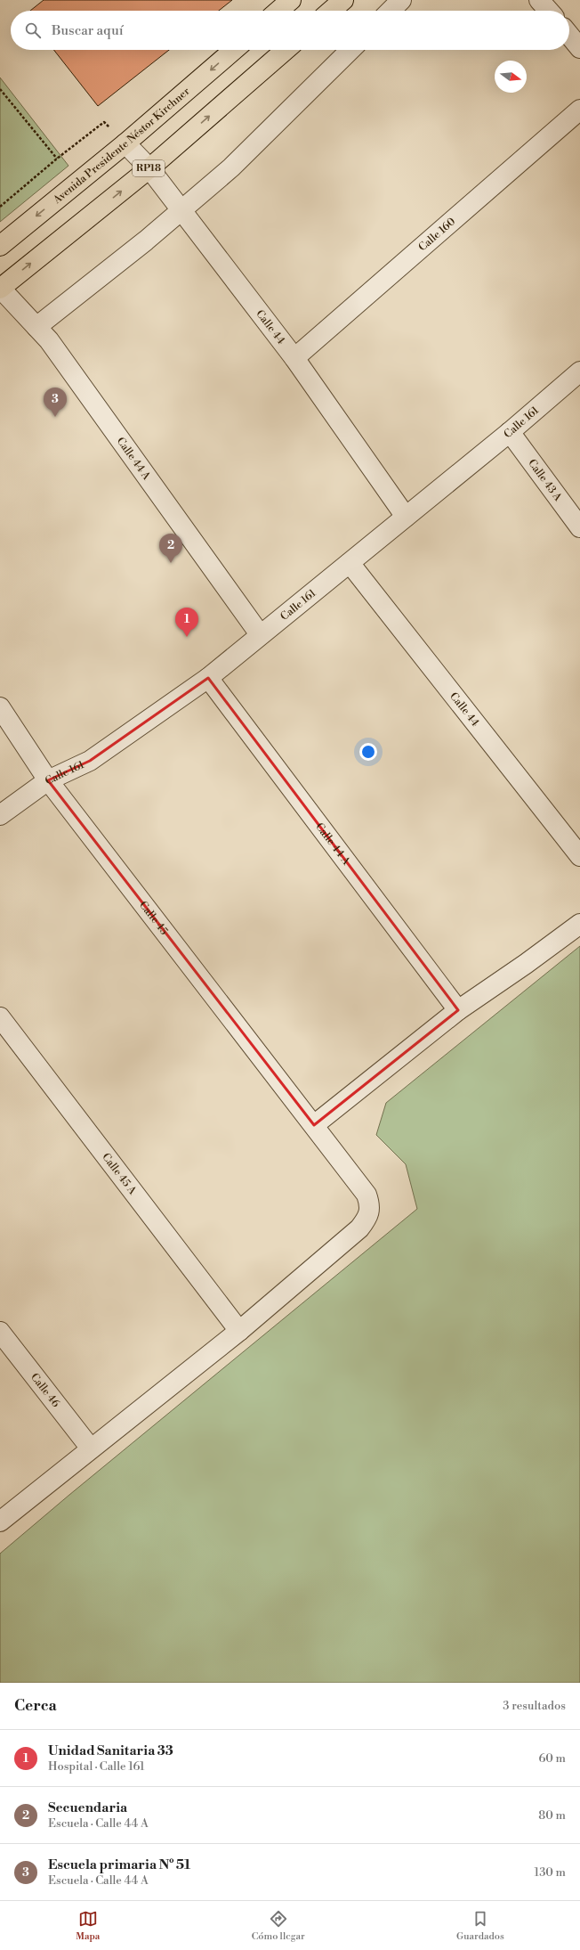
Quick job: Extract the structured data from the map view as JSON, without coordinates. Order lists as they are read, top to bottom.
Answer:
{
  "streets": {
    "main road": ["Avenida Presidente Néstor Kirchner", "RP18"],
    "street": [
      "Calle 160",
      "Calle 44",
      "Calle 161",
      "Calle 44 A",
      "Calle 43 A",
      "Calle 45",
      "Calle 45 A",
      "Calle 46"
    ]
  },
  "crossings": [
    ["Avenida Presidente Néstor Kirchner", "Calle 44"],
    ["RP18", "Calle 44"],
    ["RP18", "Calle 44 A"],
    ["Calle 160", "Calle 44"],
    ["Calle 44", "Calle 161"],
    ["Calle 161", "Calle 44 A"],
    ["Calle 161", "Calle 43 A"],
    ["Calle 161", "Calle 45"],
    ["Calle 45", "Calle 45 A"],
    ["Calle 45", "Calle 46"]
  ],
  "north": "right",
  "page": {
    "search": "Buscar aquí",
    "pins": ["3", "2", "1"],
    "heading": ["Cerca", "3 resultados"],
    "list": [
      {
        "mark": "1",
        "name": "Unidad Sanitaria 33",
        "note": "Hospital · Calle 161",
        "value": "60 m"
      },
      {
        "mark": "2",
        "name": "Secuendaria",
        "note": "Escuela · Calle 44 A",
        "value": "80 m"
      },
      {
        "mark": "3",
        "name": "Escuela primaria Nº 51",
        "note": "Escuela · Calle 44 A",
        "value": "130 m"
      }
    ],
    "nav": ["Mapa", "Cómo llegar", "Guardados"]
  }
}
